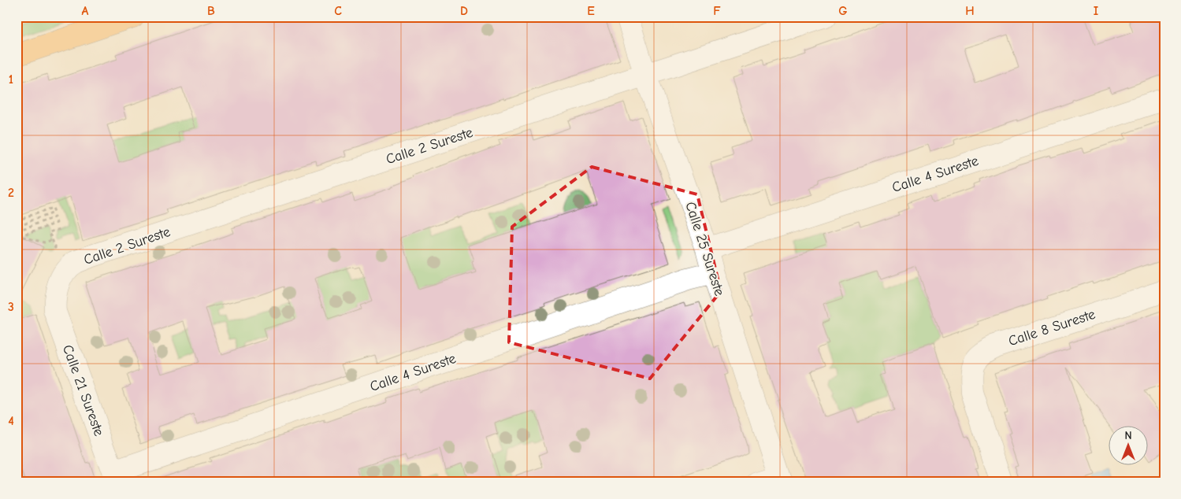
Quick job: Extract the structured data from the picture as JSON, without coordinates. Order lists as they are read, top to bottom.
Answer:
{
  "streets": {
    "street": [
      "Calle 2 Sureste",
      "Calle 4 Sureste",
      "Calle 25 Sureste",
      "Calle 8 Sureste",
      "Calle 21 Sureste"
    ]
  },
  "crossings": [
    ["Calle 2 Sureste", "Calle 25 Sureste"],
    ["Calle 2 Sureste", "Calle 21 Sureste"],
    ["Calle 4 Sureste", "Calle 25 Sureste"],
    ["Calle 4 Sureste", "Calle 21 Sureste"]
  ],
  "north": "top",
  "grid": {
    "columns": [
      "A",
      "B",
      "C",
      "D",
      "E",
      "F",
      "G",
      "H",
      "I"
    ],
    "rows": [
      "1",
      "2",
      "3",
      "4"
    ]
  }
}
